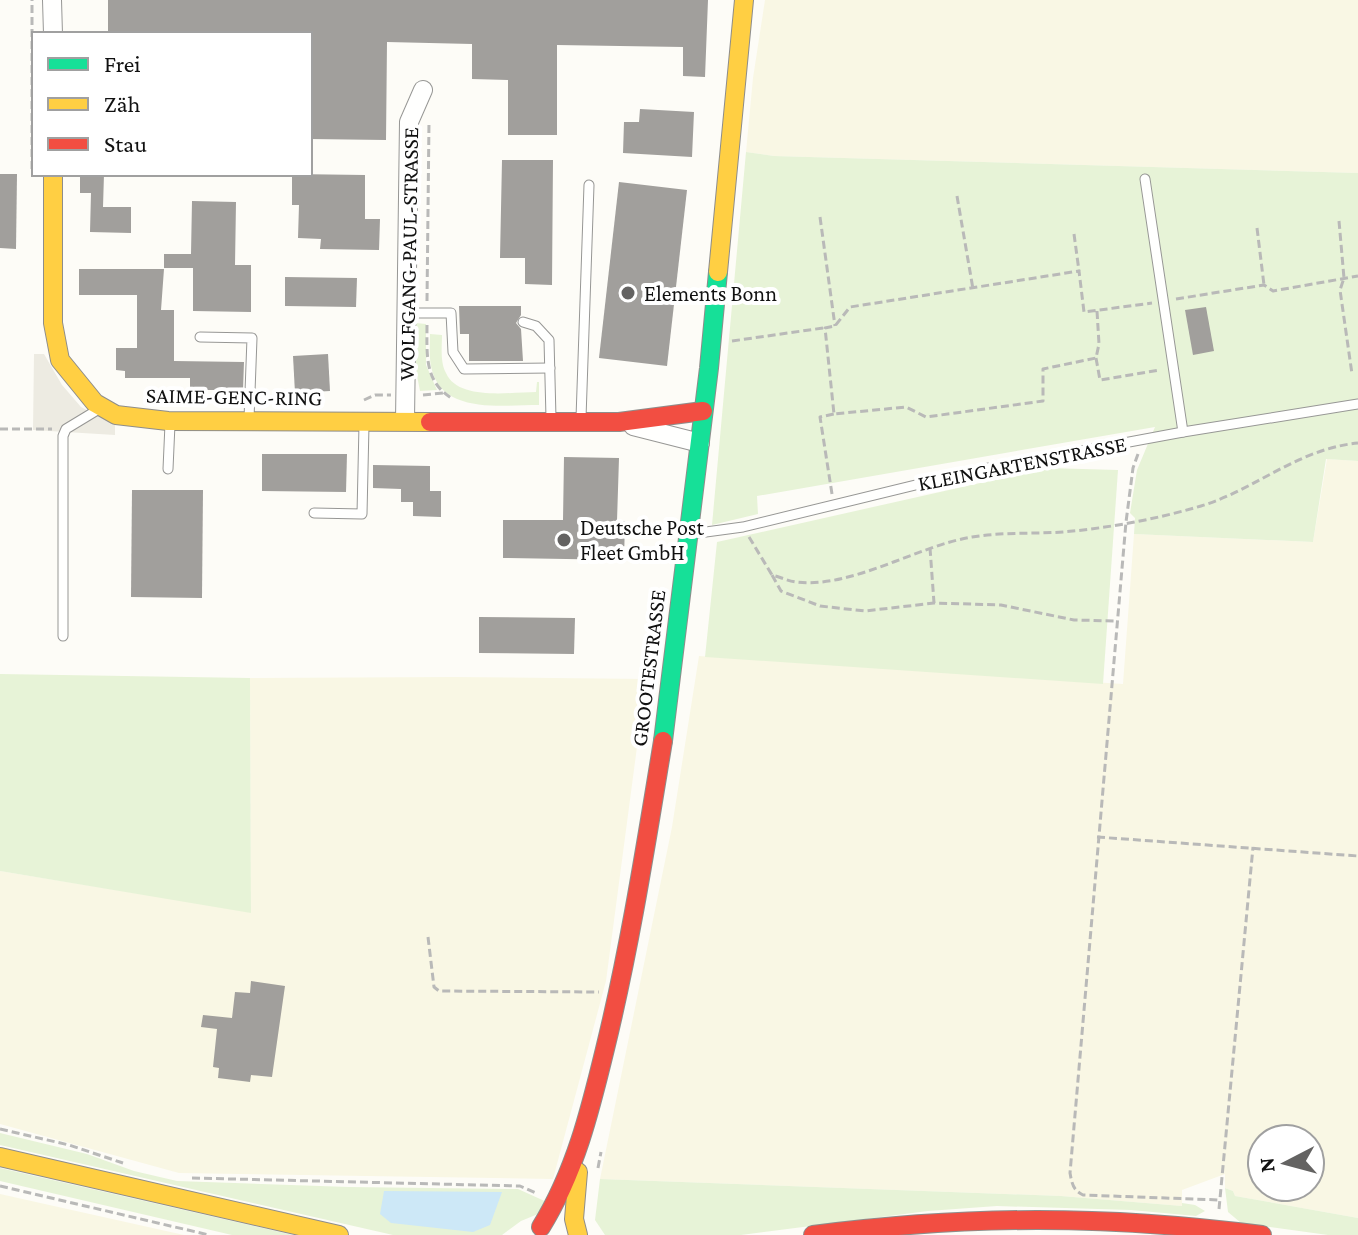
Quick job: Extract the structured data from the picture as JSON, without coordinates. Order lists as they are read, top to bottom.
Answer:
{
  "streets": {
    "main road": ["SAIME-GENC-RING", "GROOTESTRASSE"],
    "street": ["WOLFGANG-PAUL-STRASSE"],
    "lane": ["KLEINGARTENSTRASSE"]
  },
  "crossings": [
    ["WOLFGANG-PAUL-STRASSE", "SAIME-GENC-RING"],
    ["SAIME-GENC-RING", "GROOTESTRASSE"],
    ["KLEINGARTENSTRASSE", "GROOTESTRASSE"]
  ],
  "places": ["Elements Bonn", "Deutsche Post Fleet GmbH"],
  "legend": ["Frei", "Zäh", "Stau"],
  "north": "left"
}
